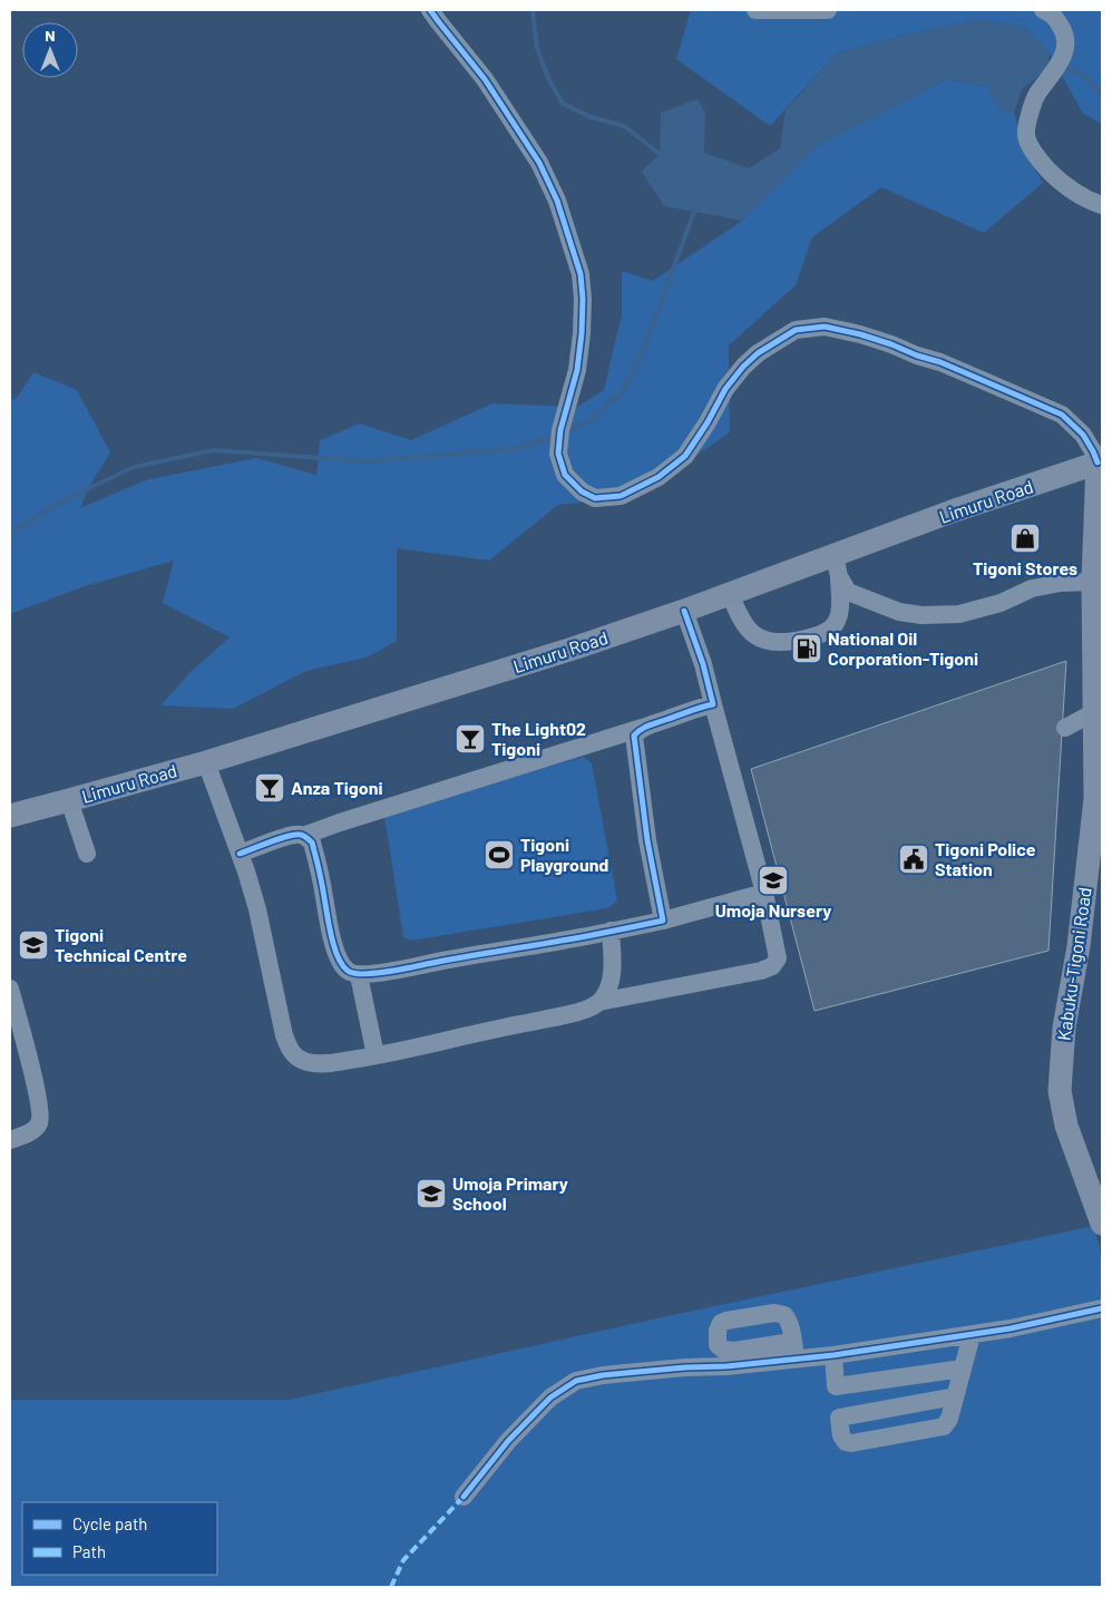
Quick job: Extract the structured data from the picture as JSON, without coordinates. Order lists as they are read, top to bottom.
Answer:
{
  "streets": {
    "main road": ["Limuru Road", "Kabuku-Tigoni Road"]
  },
  "crossings": [
    ["Limuru Road", "Kabuku-Tigoni Road"]
  ],
  "places": {
    "shop": ["Tigoni Stores"],
    "fuel station": ["National Oil Corporation-Tigoni"],
    "bar": ["The Light02 Tigoni", "Anza Tigoni"],
    "sports": ["Tigoni Playground"],
    "public building": ["Tigoni Police Station"],
    "school or university": ["Umoja Nursery", "Tigoni Technical Centre", "Umoja Primary School"]
  },
  "legend": ["Cycle path", "Path"],
  "north": "top"
}
